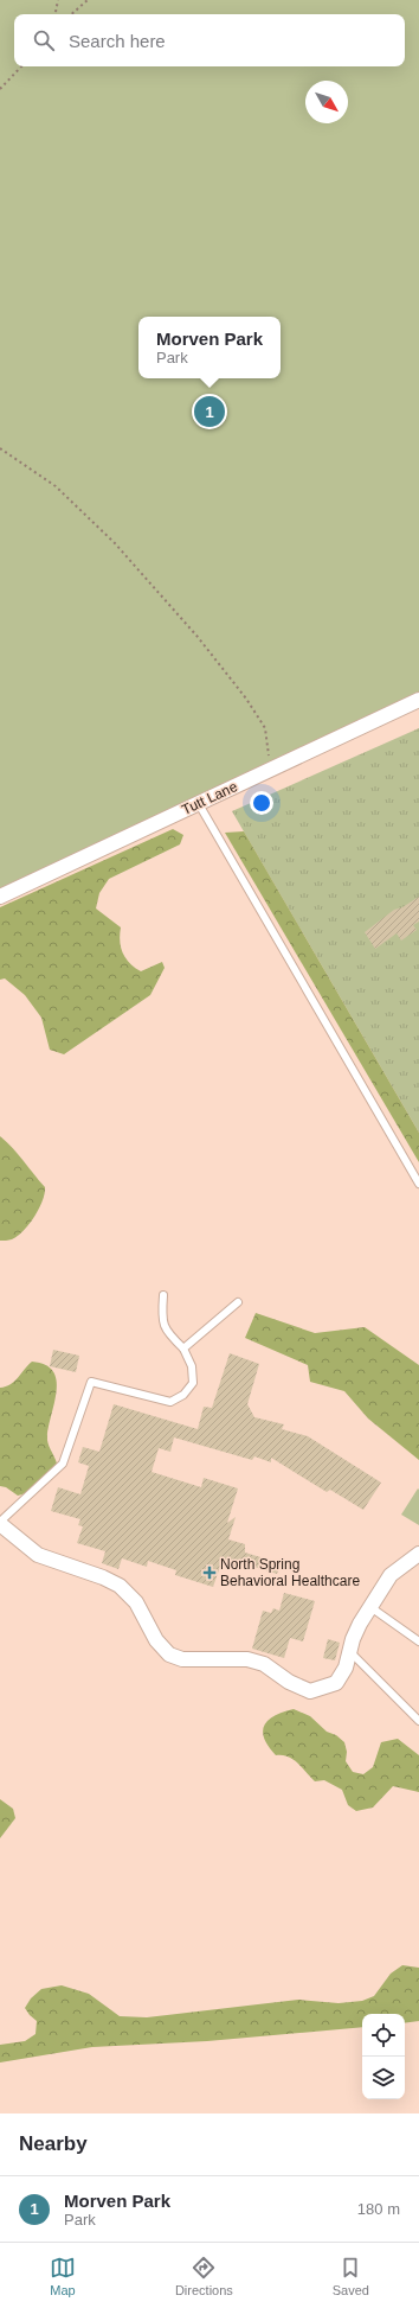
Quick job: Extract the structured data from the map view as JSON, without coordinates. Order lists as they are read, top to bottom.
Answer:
{
  "streets": {
    "street": ["Tutt Lane"]
  },
  "places": {
    "health": ["North Spring Behavioral Healthcare"]
  },
  "north": "bottom right",
  "page": {
    "search": "Search here",
    "popup": ["Morven Park", "Park"],
    "pins": "1",
    "heading": "Nearby",
    "list": [
      {
        "mark": "1",
        "name": "Morven Park",
        "note": "Park",
        "value": "180 m"
      }
    ],
    "nav": ["Map", "Directions", "Saved"]
  }
}
